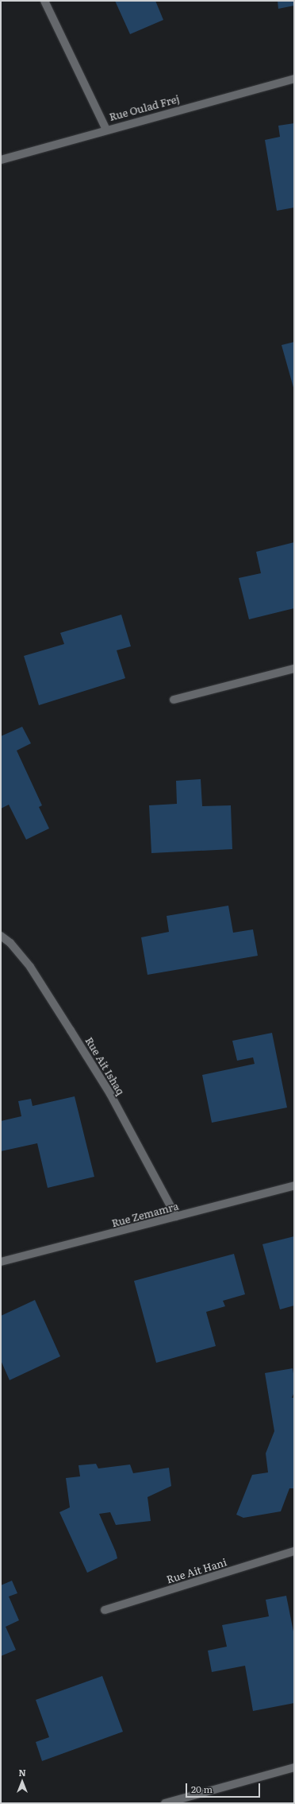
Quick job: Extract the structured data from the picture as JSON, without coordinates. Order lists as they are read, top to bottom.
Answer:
{
  "streets": {
    "street": [
      "Rue Oulad Frej",
      "Rue Ait Ishaq",
      "Rue Zemamra",
      "Rue Ait Hani"
    ]
  },
  "crossings": [
    ["Rue Ait Ishaq", "Rue Zemamra"]
  ],
  "scale_bar": "20 m",
  "north": "top"
}
